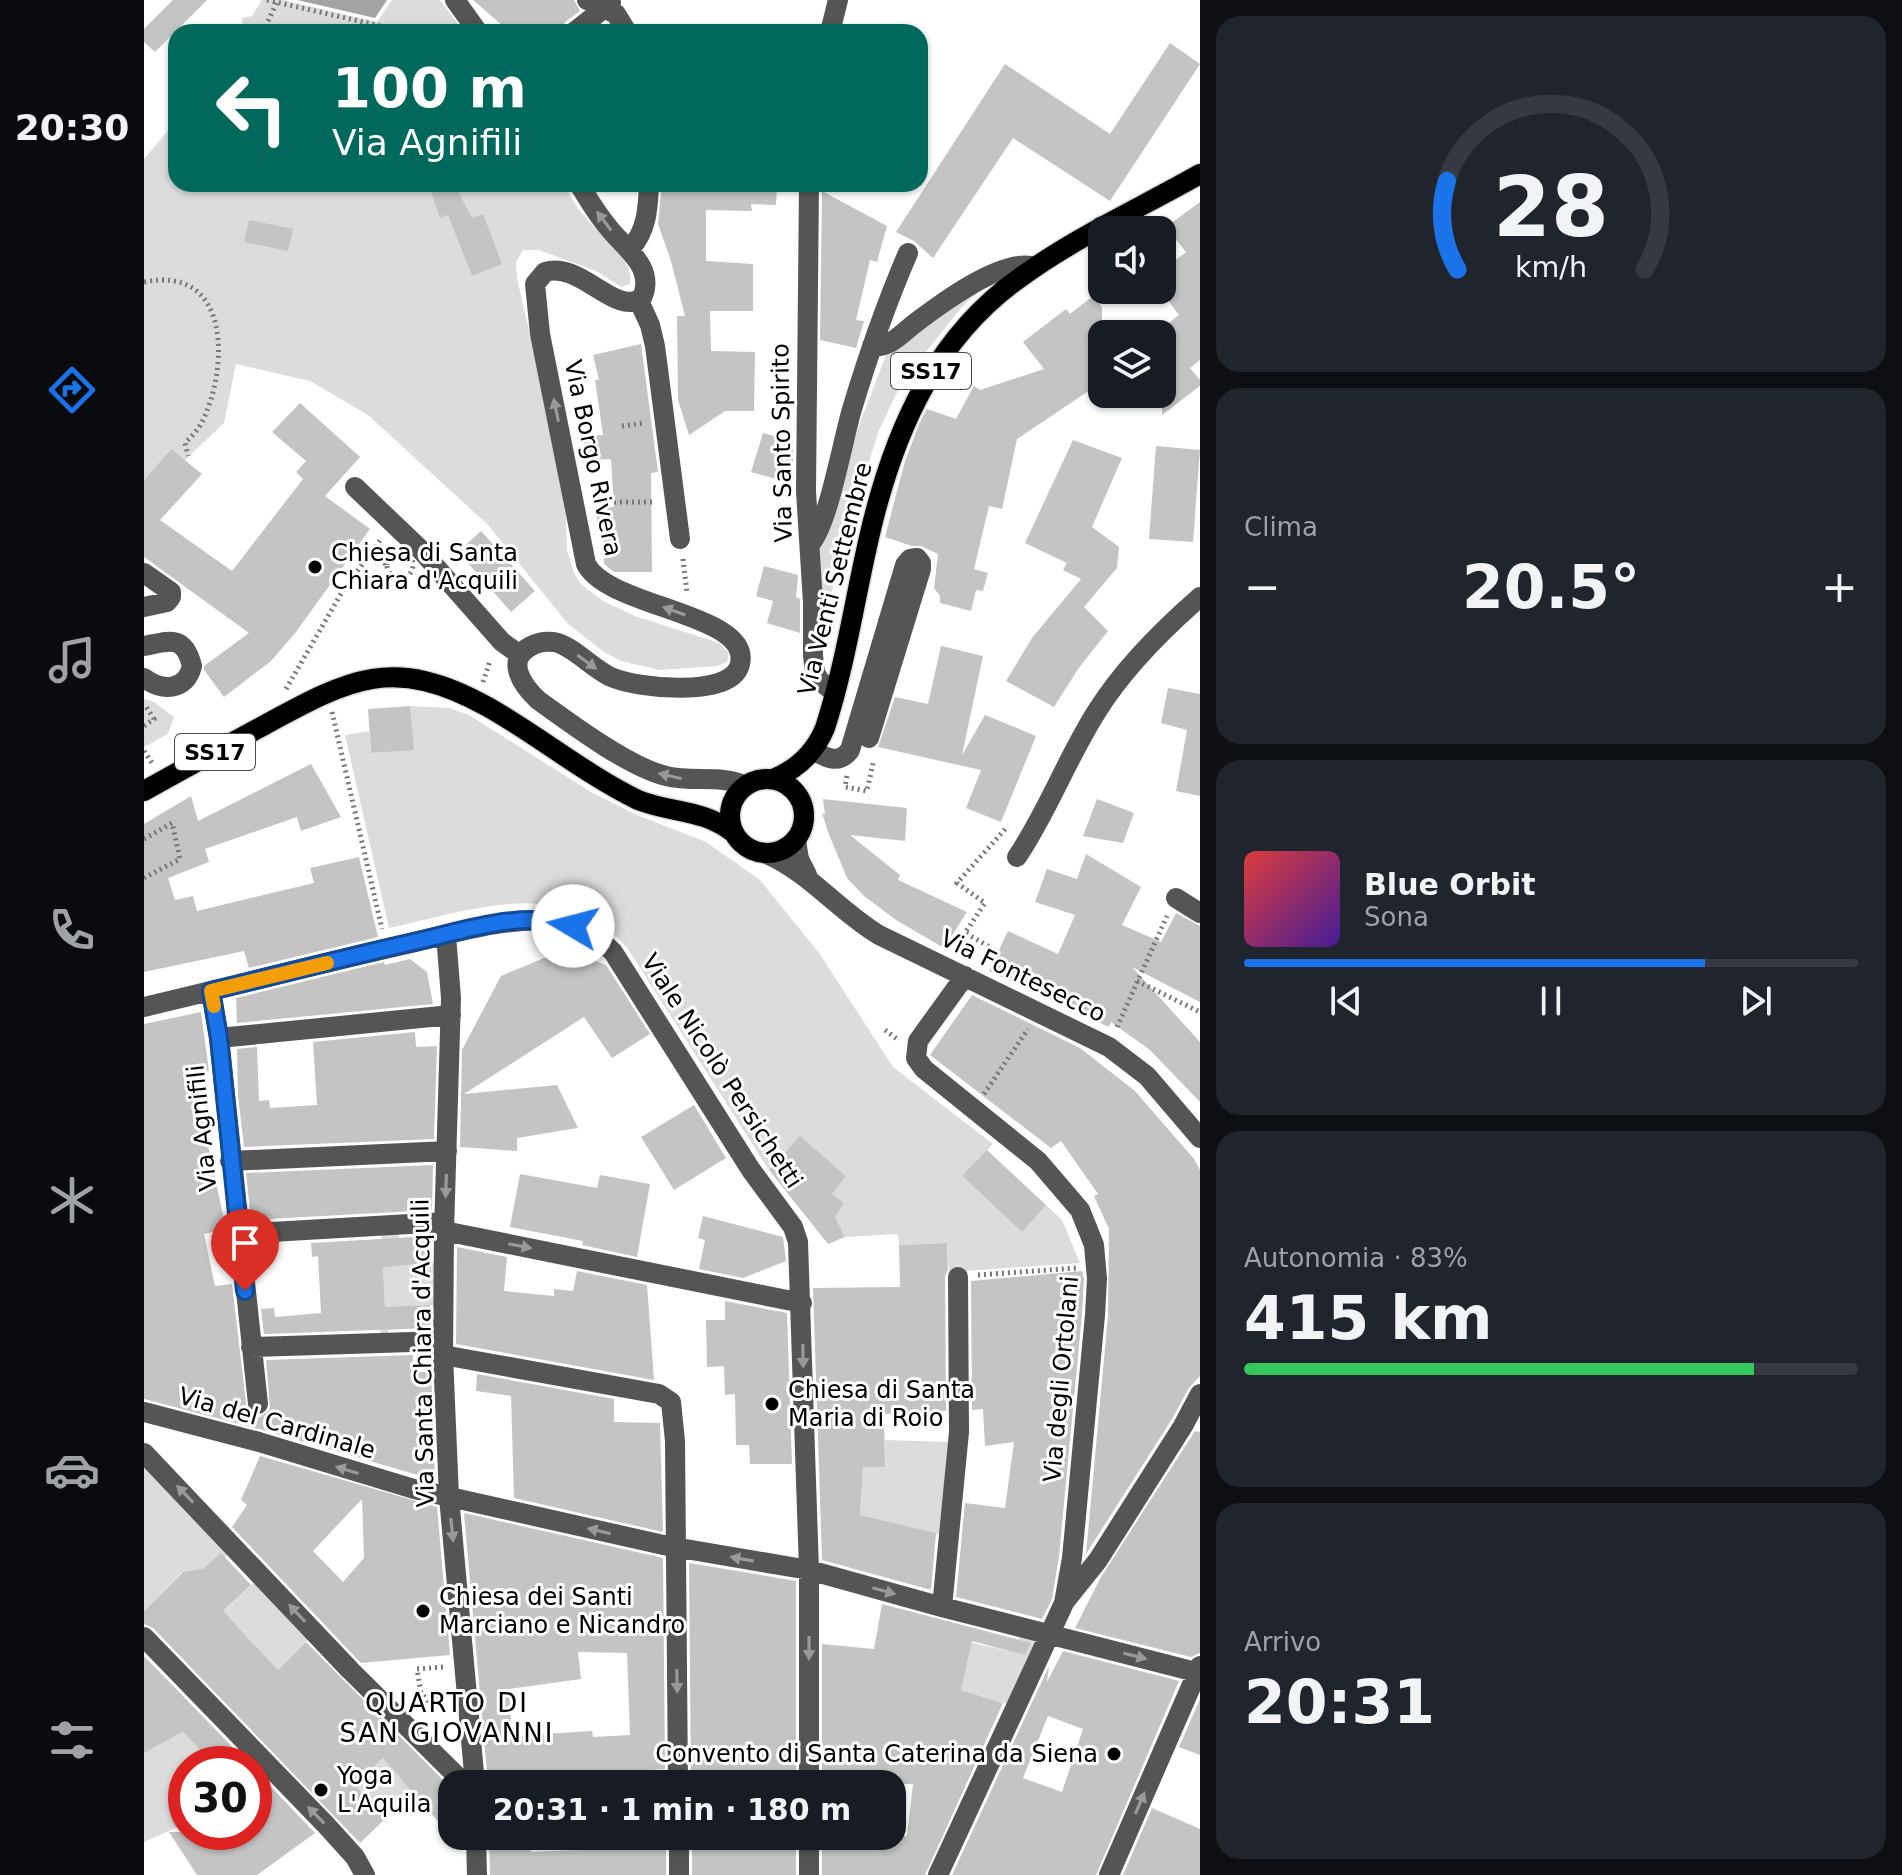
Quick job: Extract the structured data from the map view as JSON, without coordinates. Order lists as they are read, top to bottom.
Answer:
{
  "streets": {
    "main road": ["SS17", "Via Venti Settembre"],
    "street": [
      "Via Santo Spirito",
      "Via Borgo Rivera",
      "Via Fontesecco",
      "Viale Nicolò Persichetti",
      "Via Agnifili",
      "Via Santa Chiara d'Acquili",
      "Via degli Ortolani",
      "Via del Cardinale"
    ]
  },
  "crossings": [
    ["SS17", "Via Venti Settembre"],
    ["SS17", "Via Fontesecco"],
    ["Via Santo Spirito", "Via Venti Settembre"],
    ["Via Venti Settembre", "Via Fontesecco"],
    ["Via Fontesecco", "Via degli Ortolani"],
    ["Viale Nicolò Persichetti", "Via Agnifili"],
    ["Viale Nicolò Persichetti", "Via Santa Chiara d'Acquili"],
    ["Viale Nicolò Persichetti", "Via del Cardinale"],
    ["Via Santa Chiara d'Acquili", "Via del Cardinale"],
    ["Via degli Ortolani", "Via del Cardinale"]
  ],
  "districts": ["QUARTO DI SAN GIOVANNI"],
  "places": [
    "Chiesa di Santa Chiara d'Acquili",
    "Chiesa di Santa Maria di Roio",
    "Chiesa dei Santi Marciano e Nicandro",
    "Convento di Santa Caterina da Siena",
    "Yoga L'Aquila"
  ],
  "page": {
    "tabs": "20:30",
    "turn": ["100 m", "Via Agnifili"],
    "tile": [
      "Clima",
      ["Autonomia · 83%", "415 km"],
      ["Arrivo", "20:31"]
    ],
    "heat": ["−", "20.5°", "+"],
    "song": ["Blue Orbit", "Sona"],
    "limit": "30",
    "trip": "20:31 · 1 min · 180 m",
    "gauge": ["28", "km/h"]
  }
}
